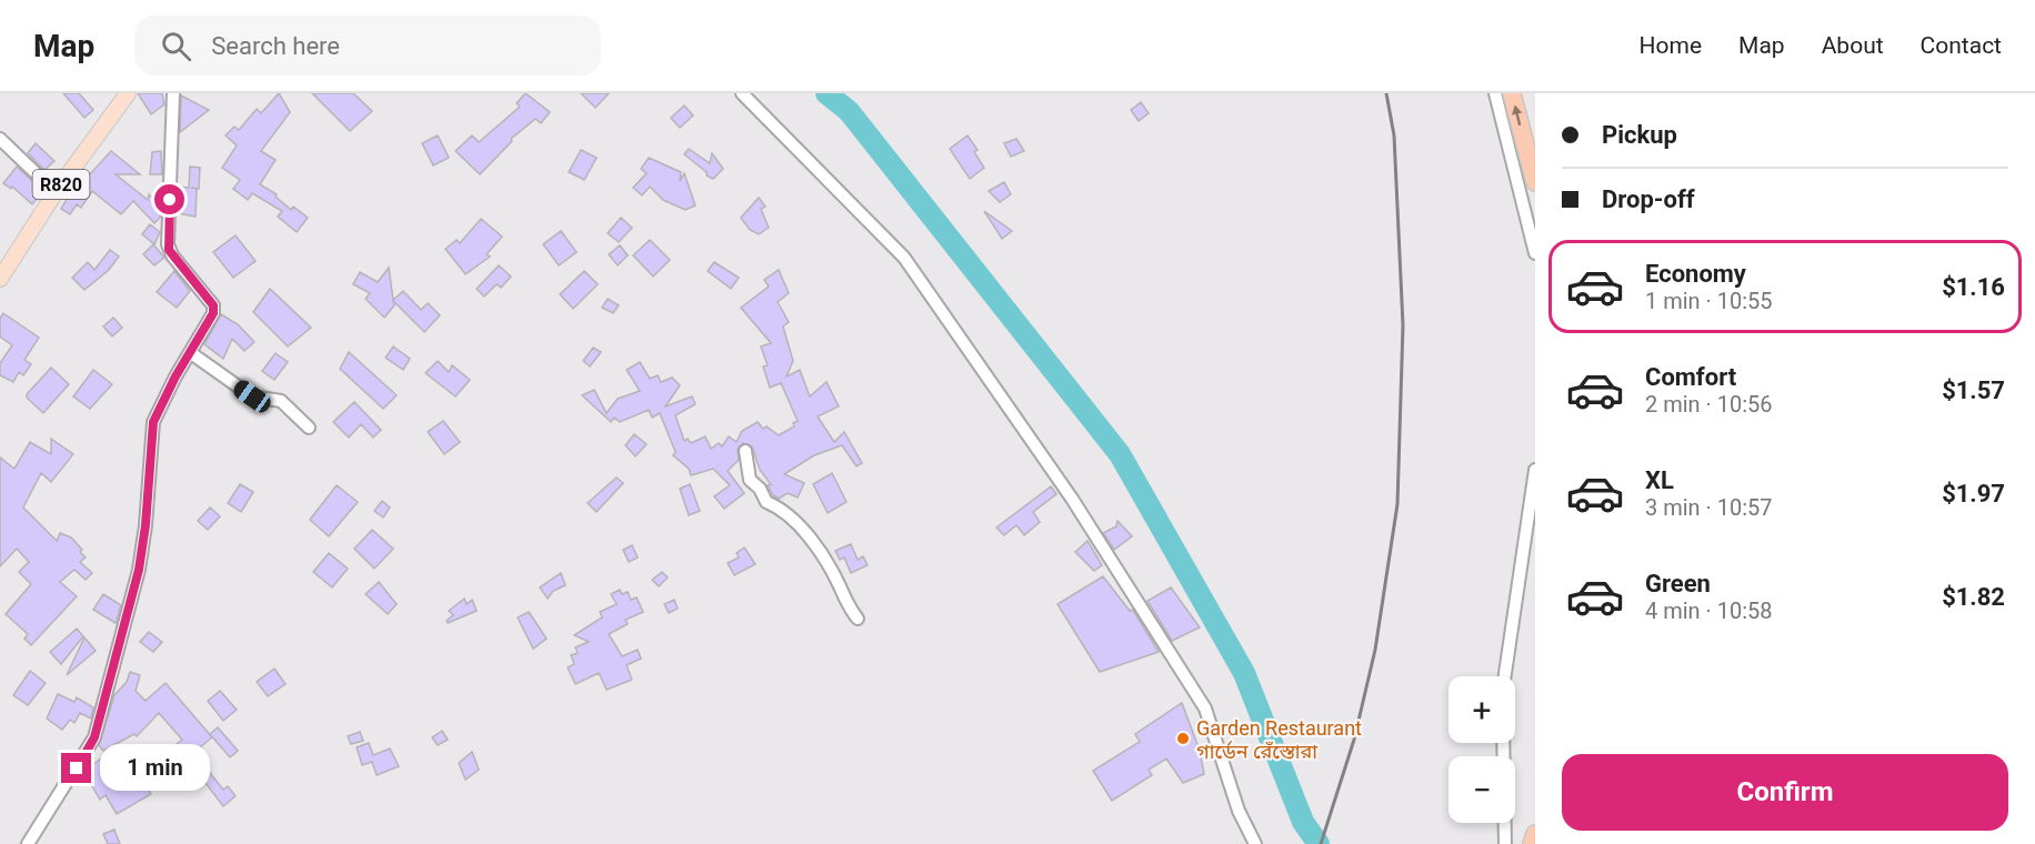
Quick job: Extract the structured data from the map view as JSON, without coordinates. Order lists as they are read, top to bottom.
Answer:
{
  "streets": {
    "main road": ["R820"]
  },
  "places": ["Garden Restaurant গার্ডেন রেঁস্তোরা"],
  "page": {
    "header": "Map",
    "search": "Search here",
    "nav": [
      "Home",
      "Map",
      "About",
      "Contact"
    ],
    "banner": ["Pickup", "Drop-off"],
    "list": [
      {
        "name": "Economy",
        "note": "1 min · 10:55",
        "value": "$1.16"
      },
      {
        "name": "Comfort",
        "note": "2 min · 10:56",
        "value": "$1.57"
      },
      {
        "name": "XL",
        "note": "3 min · 10:57",
        "value": "$1.97"
      },
      {
        "name": "Green",
        "note": "4 min · 10:58",
        "value": "$1.82"
      }
    ],
    "map_buttons": ["+", "−"],
    "buttons": "Confirm",
    "bubble": "1 min"
  }
}
